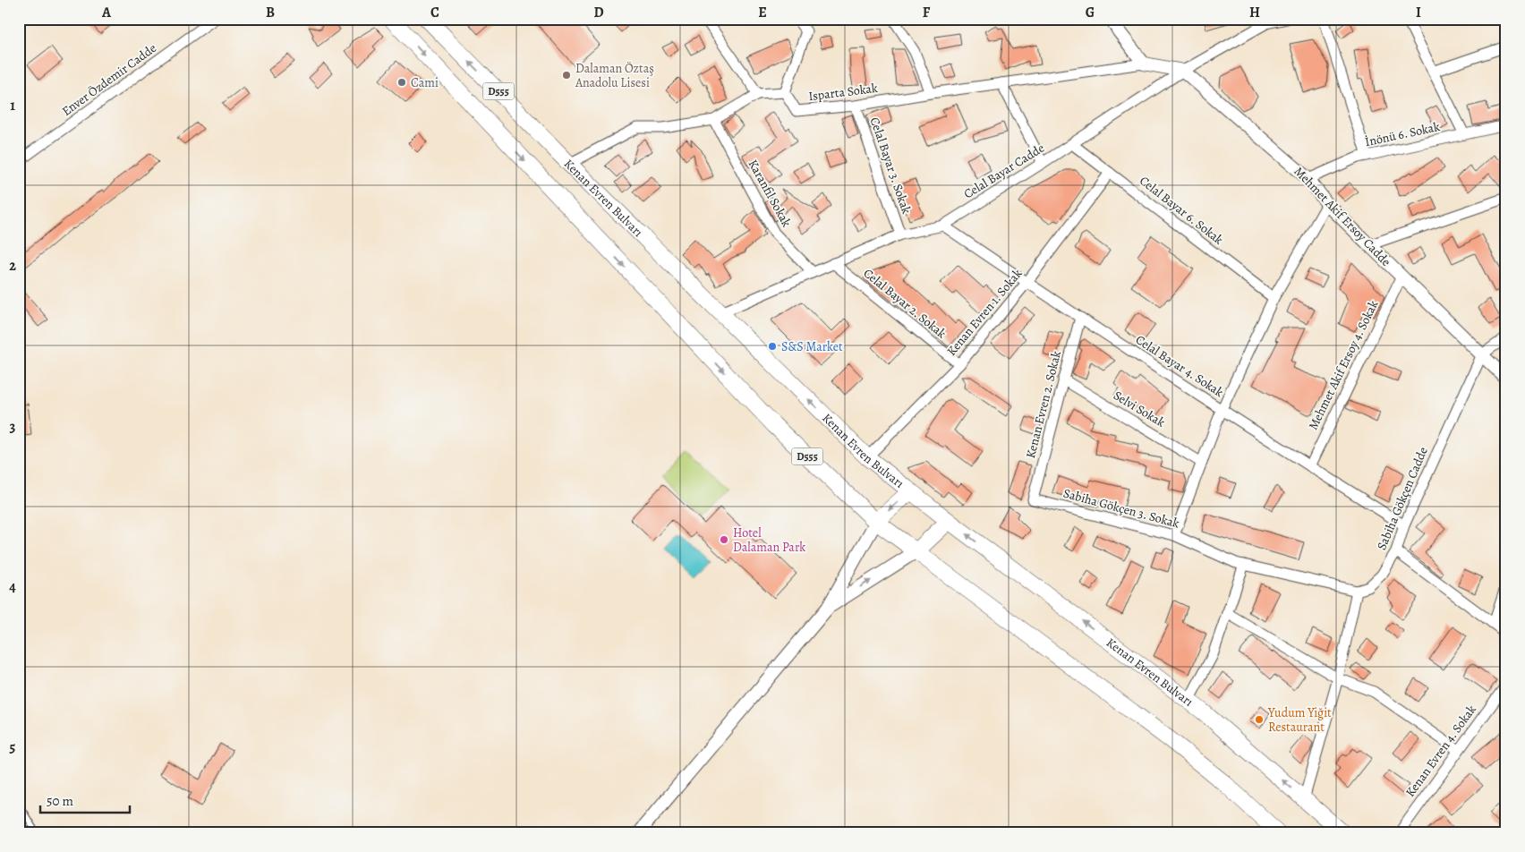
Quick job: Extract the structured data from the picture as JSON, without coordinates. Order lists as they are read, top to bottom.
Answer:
{
  "streets": {
    "main road": ["D555", "Kenan Evren Bulvarı"],
    "street": [
      "Enver Özdemir Cadde",
      "Isparta Sokak",
      "İnönü 6. Sokak",
      "Celal Bayar 3. Sokak",
      "Celal Bayar Cadde",
      "Karanfil Sokak",
      "Celal Bayar 6. Sokak",
      "Mehmet Akif Ersoy Cadde",
      "Celal Bayar 2. Sokak",
      "Kenan Evren 1. Sokak",
      "Mehmet Akif Ersoy 4. Sokak",
      "Celal Bayar 4. Sokak",
      "Kenan Evren 2. Sokak",
      "Selvi Sokak",
      "Sabiha Gökçen Cadde",
      "Sabiha Gökçen 3. Sokak",
      "Kenan Evren 4. Sokak"
    ]
  },
  "crossings": [
    ["Isparta Sokak", "Celal Bayar 3. Sokak"],
    ["İnönü 6. Sokak", "Mehmet Akif Ersoy Cadde"],
    ["Celal Bayar 3. Sokak", "Celal Bayar Cadde"],
    ["Celal Bayar Cadde", "Karanfil Sokak"],
    ["Celal Bayar Cadde", "Kenan Evren Bulvarı"],
    ["Celal Bayar Cadde", "Celal Bayar 6. Sokak"],
    ["Celal Bayar Cadde", "Mehmet Akif Ersoy Cadde"],
    ["Celal Bayar Cadde", "Celal Bayar 2. Sokak"],
    ["Celal Bayar Cadde", "Celal Bayar 4. Sokak"],
    ["Kenan Evren Bulvarı", "Kenan Evren 1. Sokak"],
    ["Celal Bayar 6. Sokak", "Kenan Evren 1. Sokak"],
    ["Mehmet Akif Ersoy Cadde", "Mehmet Akif Ersoy 4. Sokak"],
    ["Mehmet Akif Ersoy Cadde", "Sabiha Gökçen Cadde"],
    ["Celal Bayar 2. Sokak", "Kenan Evren 1. Sokak"],
    ["Kenan Evren 1. Sokak", "Celal Bayar 4. Sokak"],
    ["Mehmet Akif Ersoy 4. Sokak", "Celal Bayar 4. Sokak"],
    ["Celal Bayar 4. Sokak", "Kenan Evren 2. Sokak"],
    ["Celal Bayar 4. Sokak", "Sabiha Gökçen Cadde"],
    ["Kenan Evren 2. Sokak", "Selvi Sokak"],
    ["Kenan Evren 2. Sokak", "Sabiha Gökçen 3. Sokak"],
    ["Sabiha Gökçen Cadde", "Sabiha Gökçen 3. Sokak"]
  ],
  "places": [
    "Dalaman Öztaş Anadolu Lisesi",
    "Cami",
    "S&S Market",
    "Hotel Dalaman Park",
    "Yudum Yiğit Restaurant"
  ],
  "scale_bar": "50 m",
  "grid": {
    "columns": [
      "A",
      "B",
      "C",
      "D",
      "E",
      "F",
      "G",
      "H",
      "I"
    ],
    "rows": [
      "1",
      "2",
      "3",
      "4",
      "5"
    ]
  }
}
